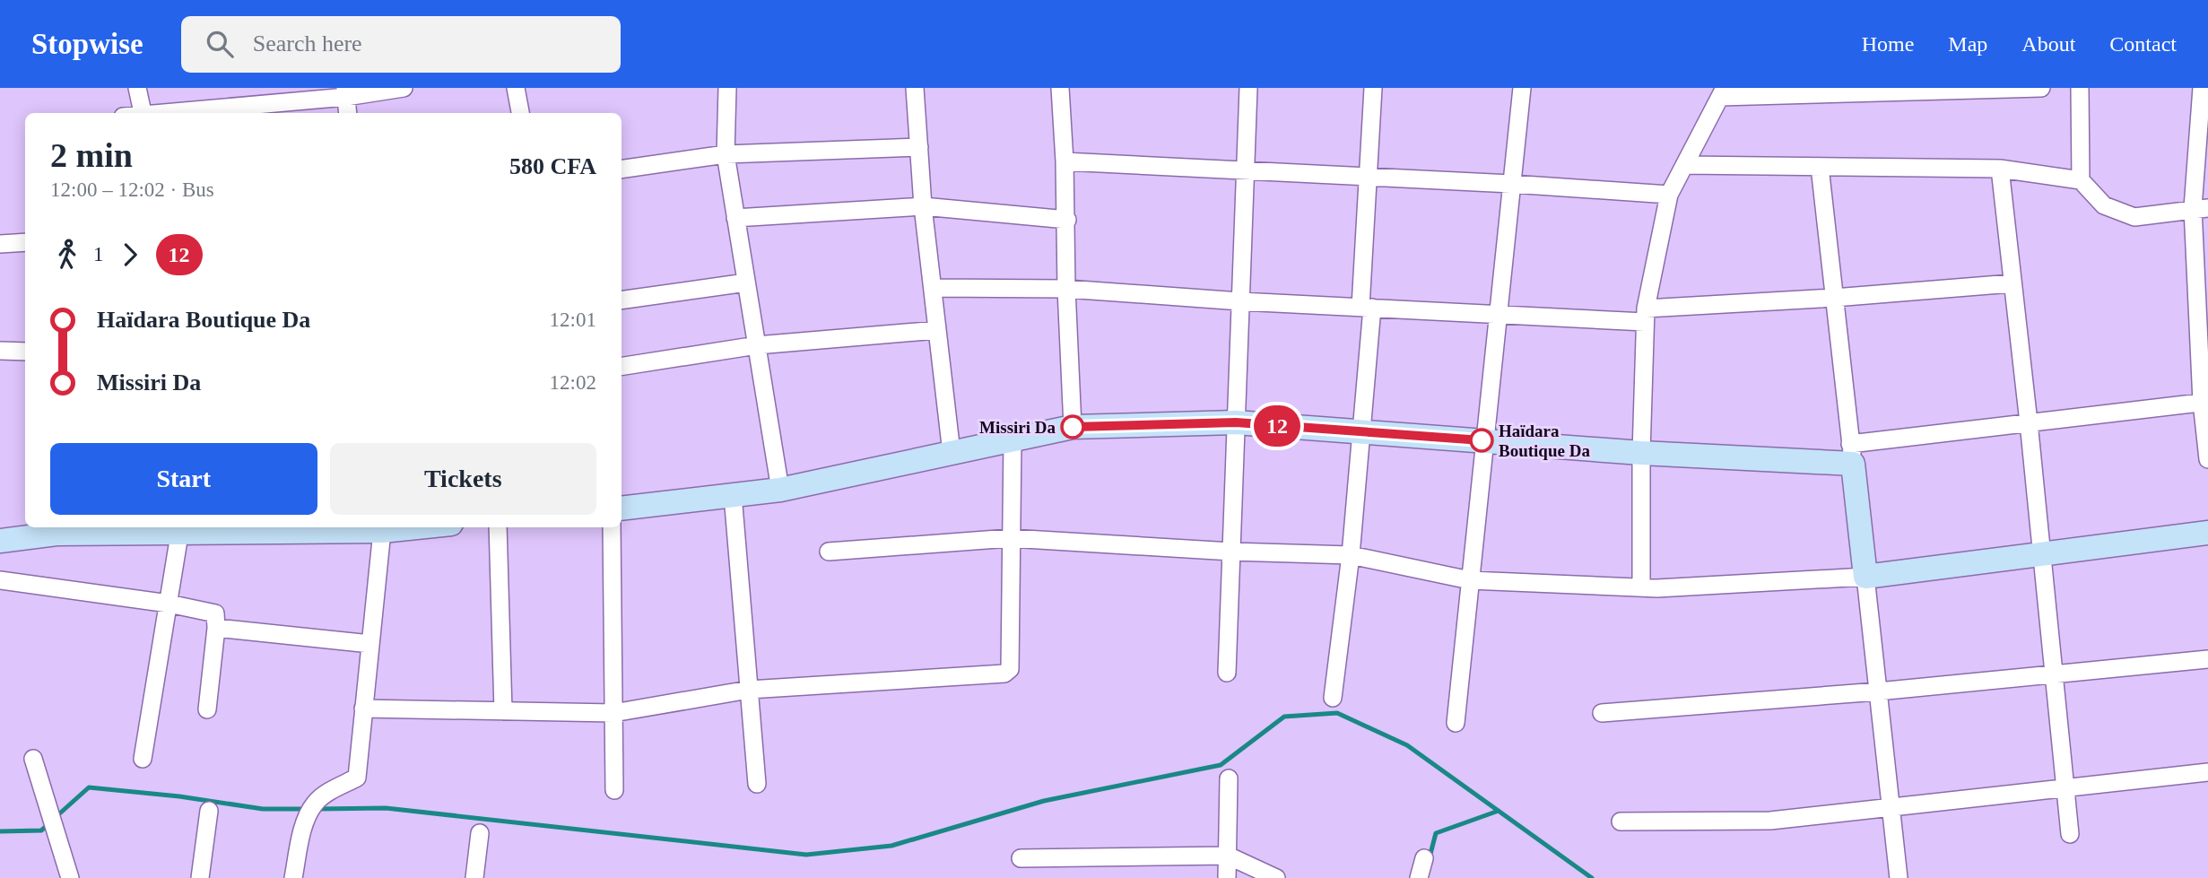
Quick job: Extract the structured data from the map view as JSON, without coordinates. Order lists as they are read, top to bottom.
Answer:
{
  "places": ["Missiri Da", "Haïdara Boutique Da"],
  "lines": ["bus line 12"],
  "page": {
    "header": "Stopwise",
    "search": "Search here",
    "nav": [
      "Home",
      "Map",
      "About",
      "Contact"
    ],
    "on_map": "12",
    "heading": ["2 min", "12:00 – 12:02 · Bus", "580 CFA"],
    "legs": ["1", "12"],
    "list": [
      {
        "name": "Haïdara Boutique Da",
        "value": "12:01"
      },
      {
        "name": "Missiri Da",
        "value": "12:02"
      }
    ],
    "buttons": ["Start", "Tickets"]
  }
}
